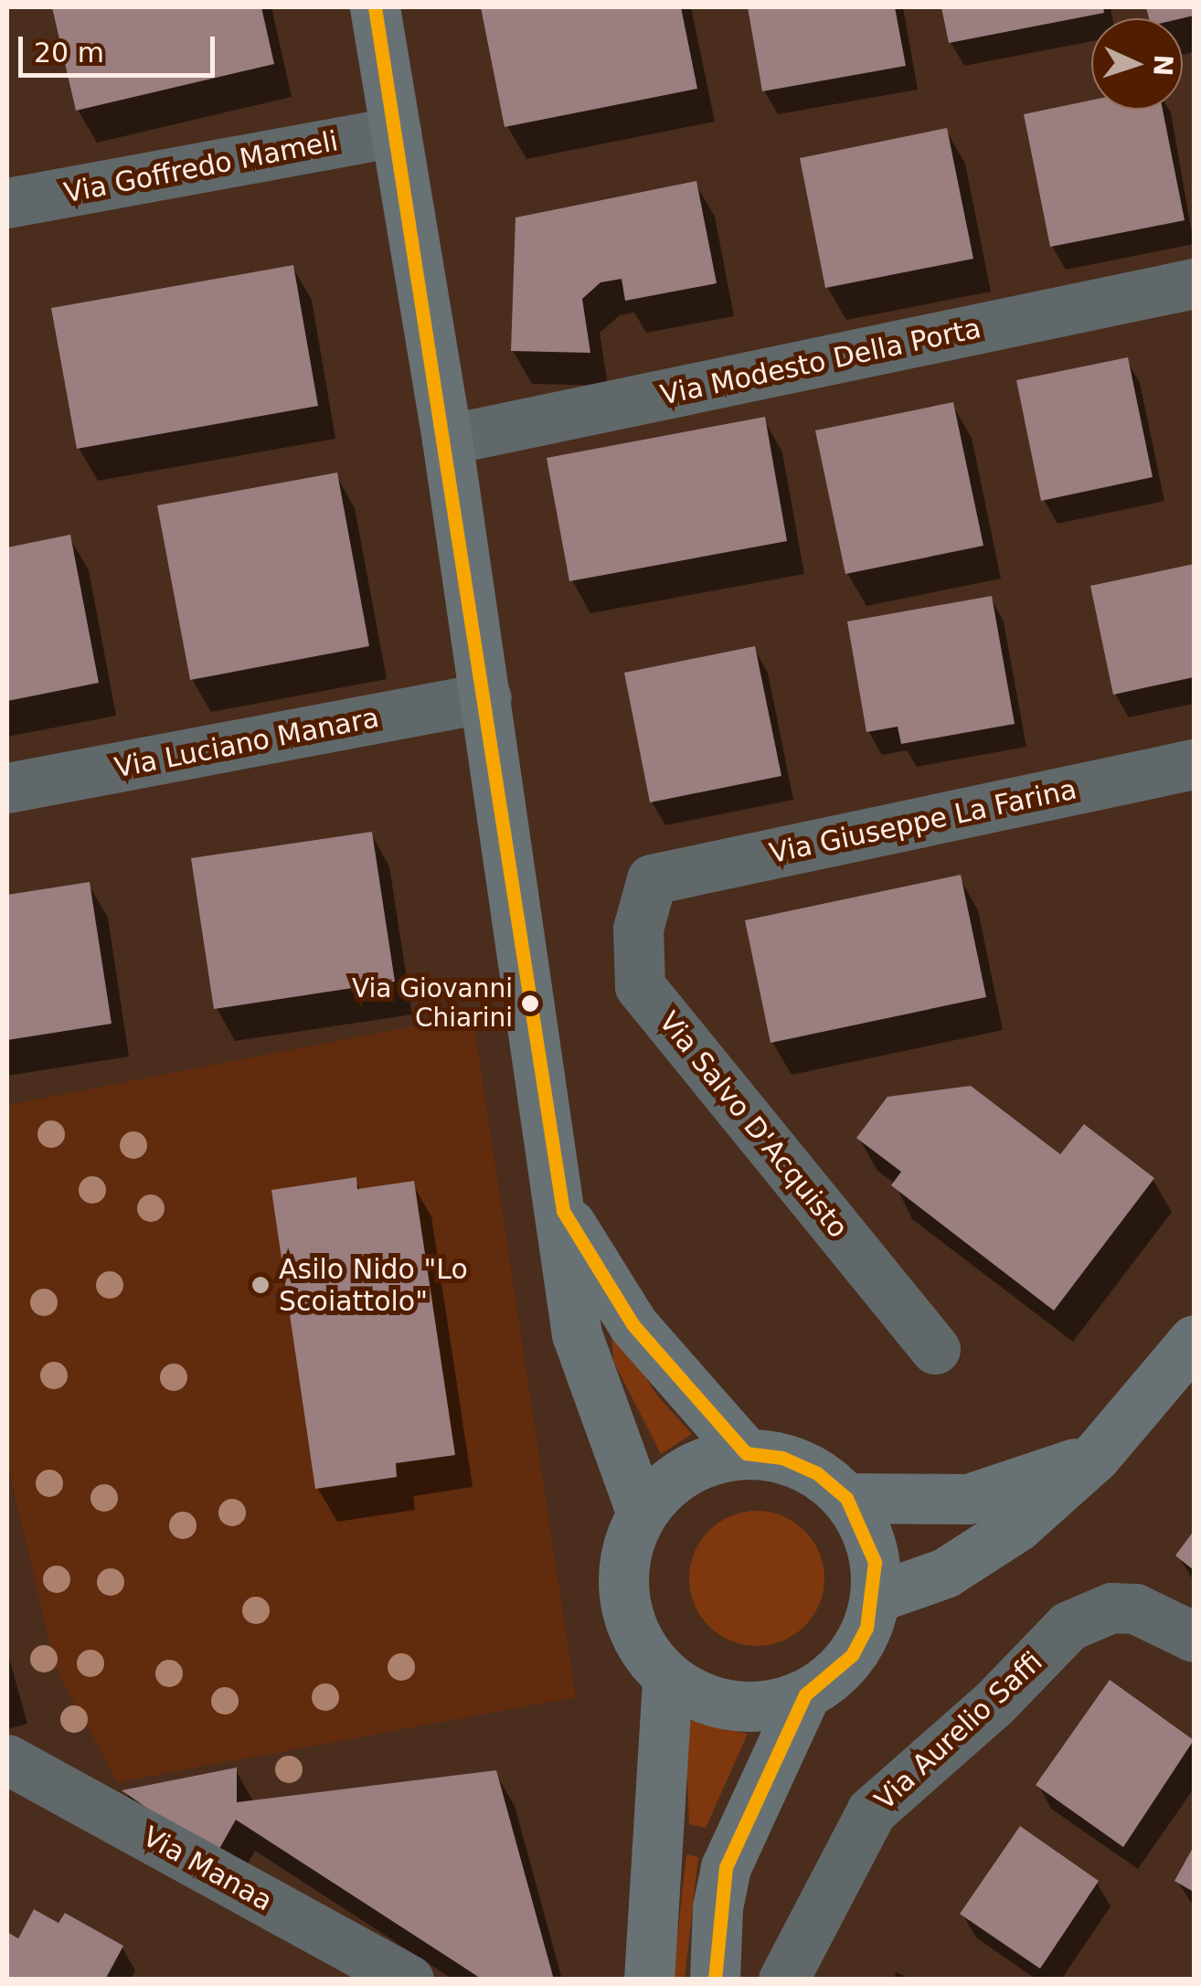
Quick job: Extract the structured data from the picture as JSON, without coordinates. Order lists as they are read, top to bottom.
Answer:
{
  "streets": {
    "street": [
      "Via Goffredo Mameli",
      "Via Modesto Della Porta",
      "Via Luciano Manara",
      "Via Giuseppe La Farina",
      "Via Salvo D'Acquisto",
      "Via Aurelio Saffi",
      "Via Manaa"
    ]
  },
  "crossings": [
    ["Via Giuseppe La Farina", "Via Salvo D'Acquisto"]
  ],
  "places": ["Via Giovanni Chiarini", "Asilo Nido \"Lo Scoiattolo\""],
  "scale_bar": "20 m",
  "north": "right"
}
